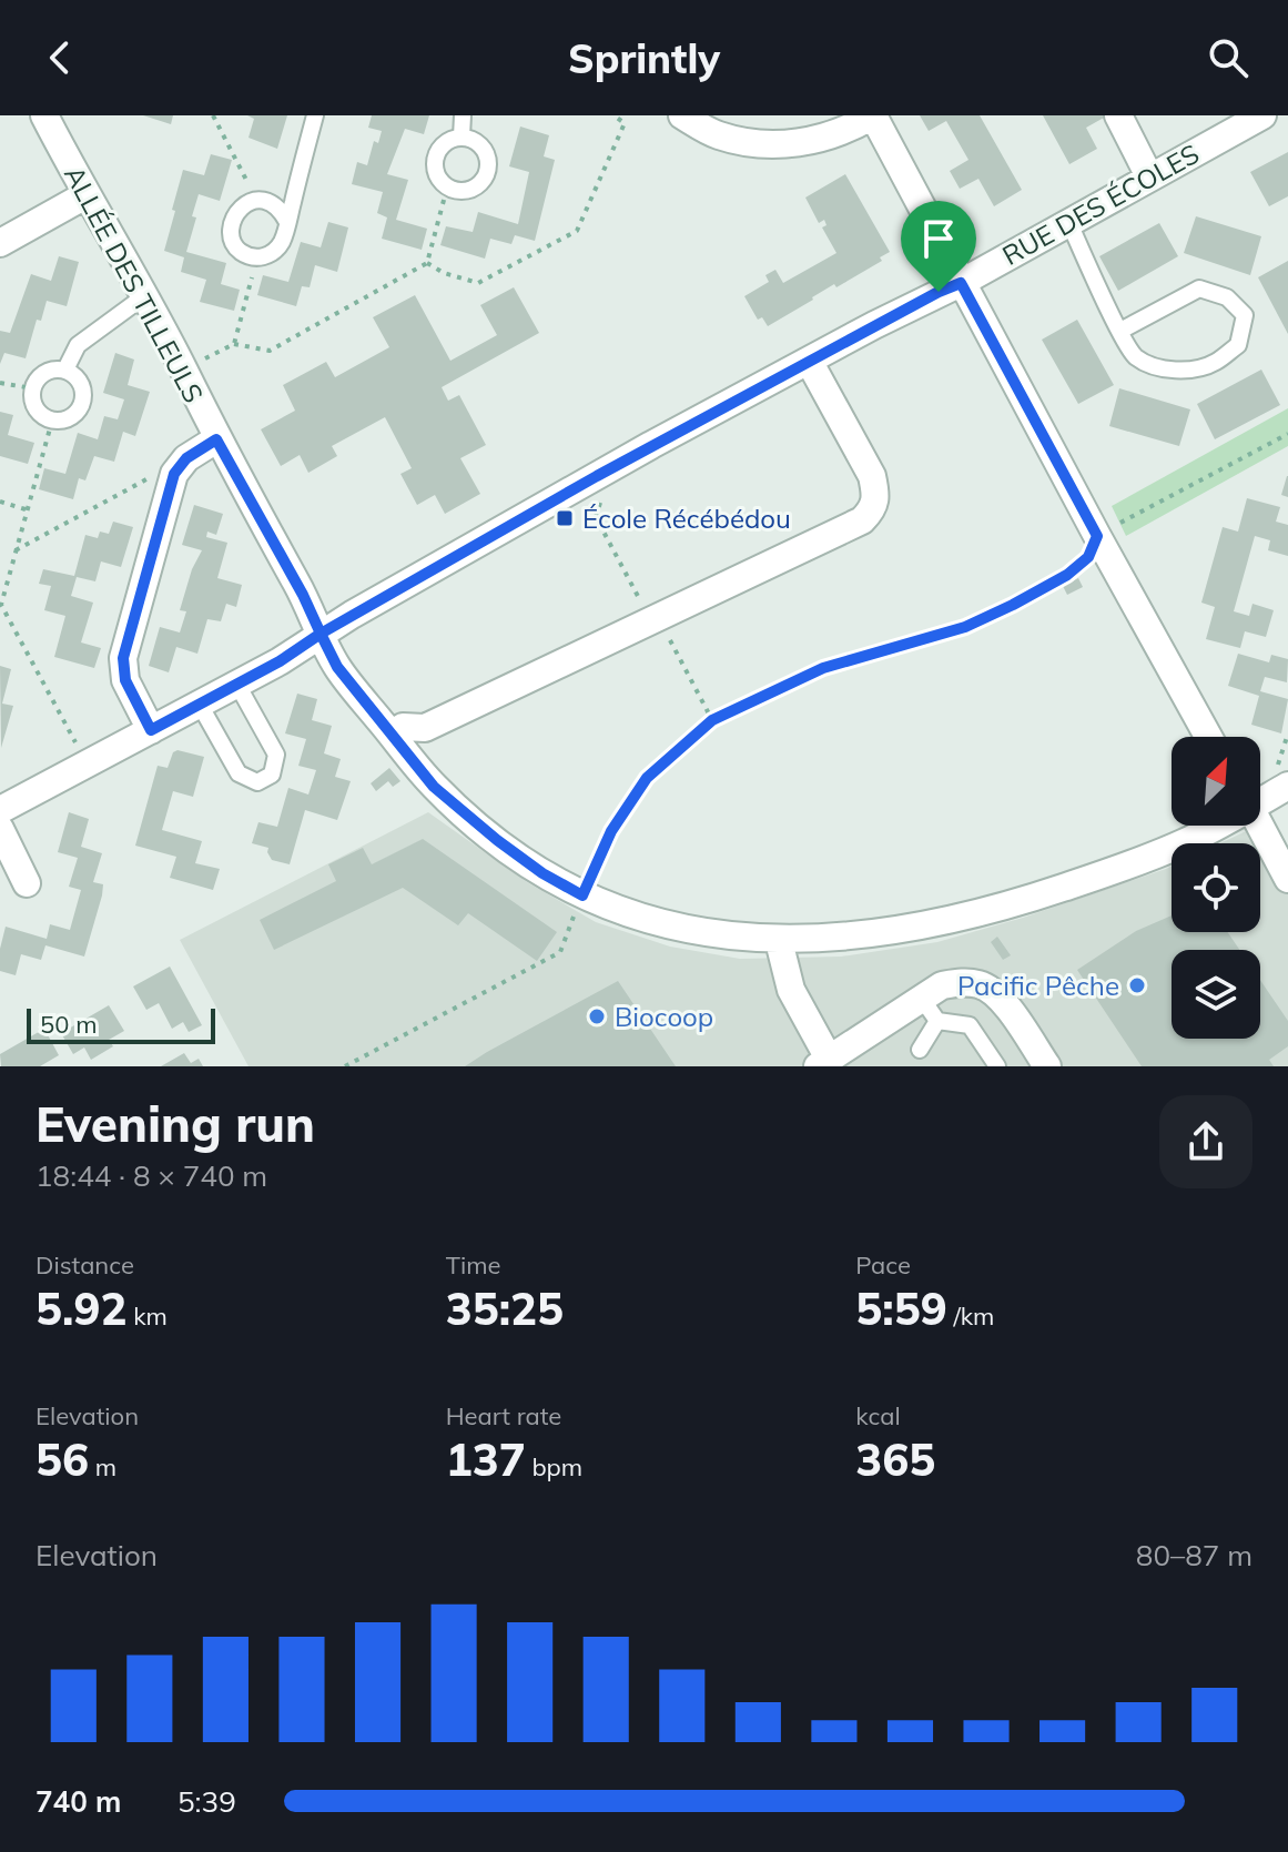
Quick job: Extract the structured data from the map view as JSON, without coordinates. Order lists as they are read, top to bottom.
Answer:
{
  "streets": {
    "street": ["RUE DES ÉCOLES", "ALLÉE DES TILLEULS"]
  },
  "crossings": [
    ["RUE DES ÉCOLES", "ALLÉE DES TILLEULS"]
  ],
  "places": {
    "transit": ["École Récébédou"],
    "other": ["Pacific Pêche", "Biocoop"]
  },
  "scale_bar": "50 m",
  "north": "top right",
  "page": {
    "header": "Sprintly",
    "scale": "50 m",
    "heading": ["Evening run", "18:44 · 8 × 740 m"],
    "stats": [
      ["Distance", "5.92 km"],
      ["Time", "35:25"],
      ["Pace", "5:59 /km"],
      ["Elevation", "56 m"],
      ["Heart rate", "137 bpm"],
      ["kcal", "365"]
    ],
    "chart": ["Elevation", "80–87 m"],
    "list": [
      {
        "name": "740 m",
        "note": "5:39"
      }
    ]
  }
}
